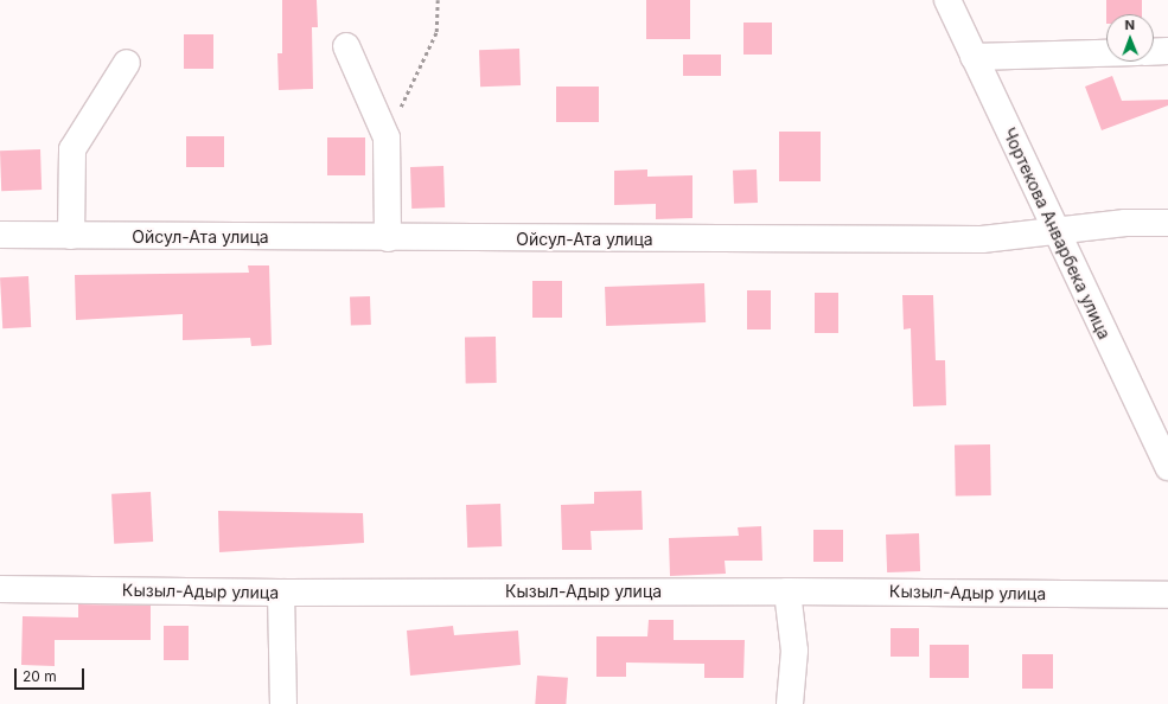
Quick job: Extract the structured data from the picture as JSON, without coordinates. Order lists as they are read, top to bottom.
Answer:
{
  "streets": {
    "street": ["Чортекова Анварбека улица", "Ойсул-Ата улица", "Кызыл-Адыр улица"]
  },
  "crossings": [
    ["Чортекова Анварбека улица", "Ойсул-Ата улица"]
  ],
  "scale_bar": "20 m",
  "north": "top"
}
